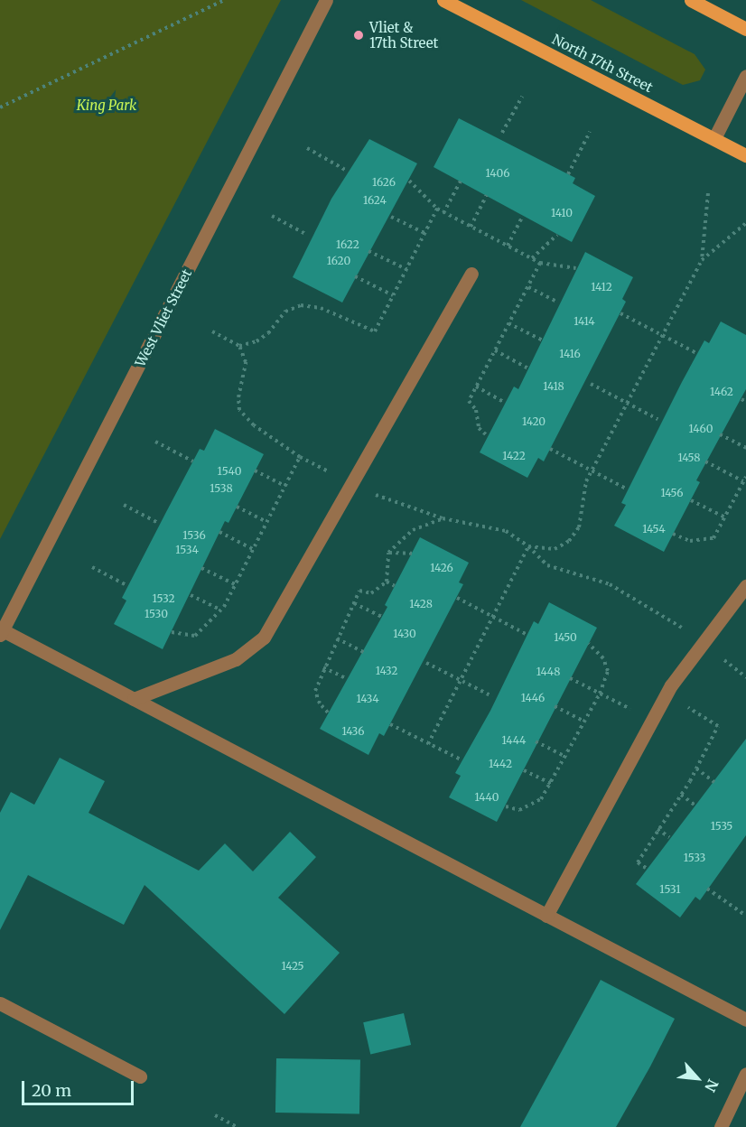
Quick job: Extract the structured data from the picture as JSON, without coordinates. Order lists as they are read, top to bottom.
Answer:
{
  "streets": {
    "main road": ["North 17th Street"],
    "street": ["West Vliet Street"]
  },
  "parks": ["King Park"],
  "places": ["Vliet & 17th Street"],
  "house_numbers": [
    "1406",
    "1626",
    "1624",
    "1410",
    "1622",
    "1620",
    "1412",
    "1414",
    "1416",
    "1418",
    "1462",
    "1420",
    "1460",
    "1422",
    "1458",
    "1540",
    "1538",
    "1456",
    "1454",
    "1536",
    "1534",
    "1426",
    "1532",
    "1428",
    "1530",
    "1430",
    "1450",
    "1432",
    "1448",
    "1446",
    "1434",
    "1436",
    "1444",
    "1442",
    "1440",
    "1535",
    "1533",
    "1531",
    "1425"
  ],
  "scale_bar": "20 m",
  "north": "bottom right"
}
